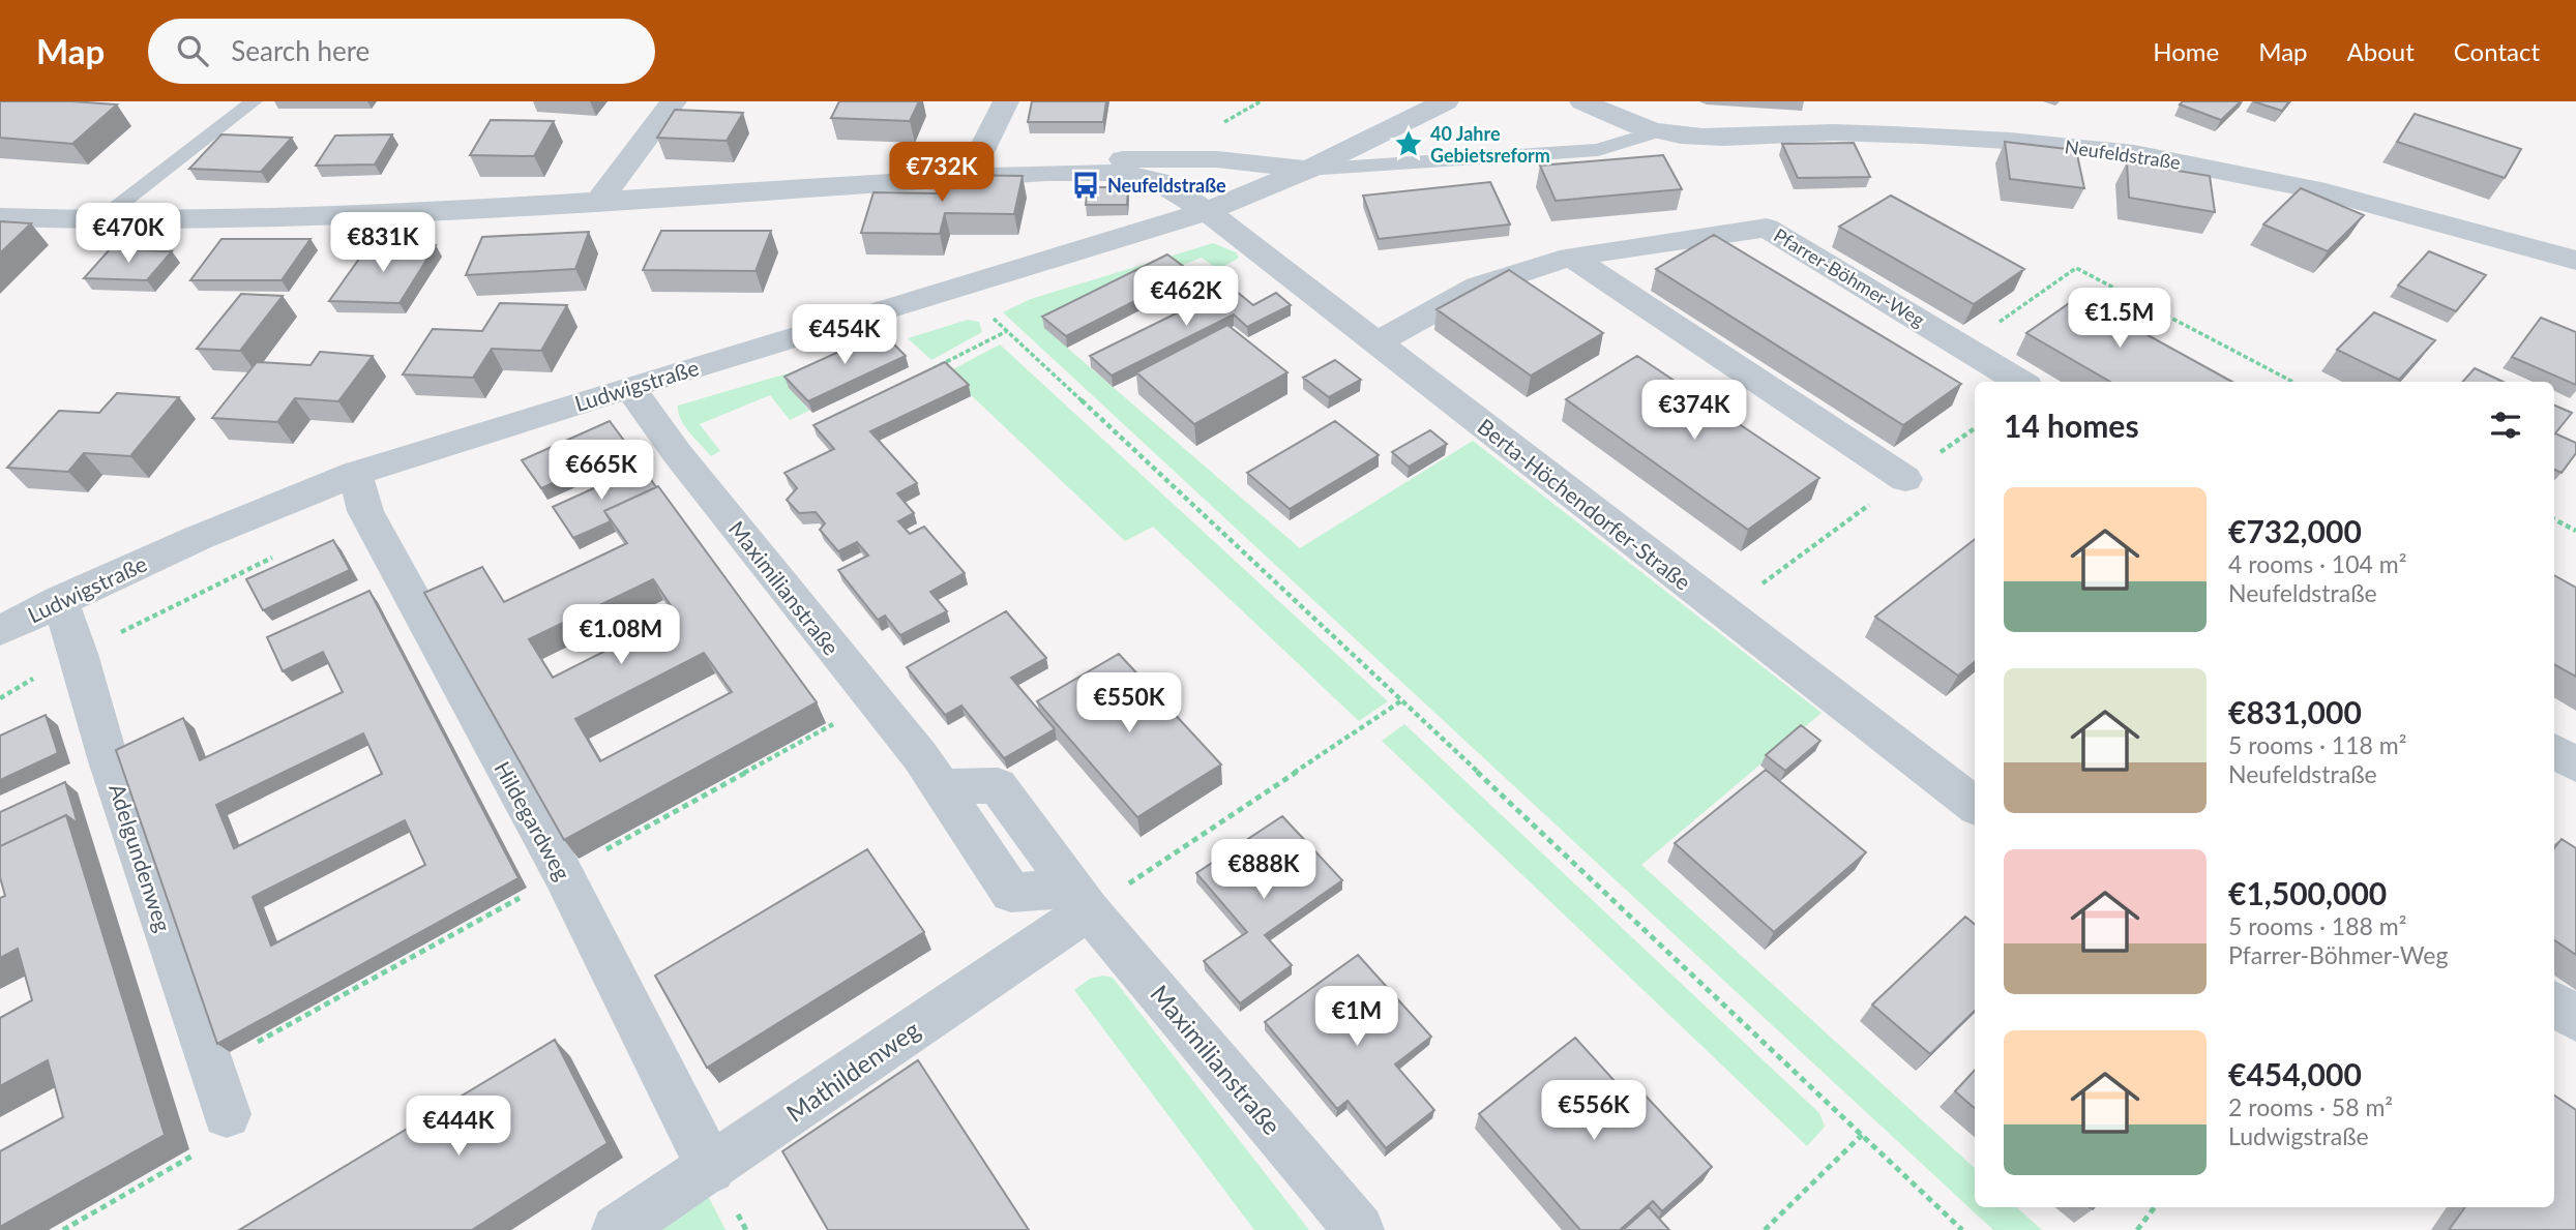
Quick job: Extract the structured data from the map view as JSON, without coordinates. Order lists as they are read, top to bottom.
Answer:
{
  "streets": {
    "street": [
      "Neufeldstraße",
      "Pfarrer-Böhmer-Weg",
      "Ludwigstraße",
      "Berta-Höchendorfer-Straße",
      "Maximilianstraße",
      "Hildegardweg",
      "Adelgundenweg",
      "Mathildenweg"
    ]
  },
  "crossings": [
    ["Neufeldstraße", "Ludwigstraße"],
    ["Pfarrer-Böhmer-Weg", "Berta-Höchendorfer-Straße"],
    ["Ludwigstraße", "Berta-Höchendorfer-Straße"],
    ["Ludwigstraße", "Maximilianstraße"],
    ["Ludwigstraße", "Hildegardweg"],
    ["Ludwigstraße", "Adelgundenweg"],
    ["Maximilianstraße", "Mathildenweg"],
    ["Hildegardweg", "Mathildenweg"]
  ],
  "places": {
    "place": ["40 Jahre Gebietsreform"],
    "bus stop": ["Neufeldstraße"]
  },
  "page": {
    "header": "Map",
    "search": "Search here",
    "nav": [
      "Home",
      "Map",
      "About",
      "Contact"
    ],
    "price": [
      "€732K",
      "€470K",
      "€831K",
      "€462K",
      "€1.5M",
      "€454K",
      "€374K",
      "€665K",
      "€1.08M",
      "€550K",
      "€888K",
      "€1M",
      "€556K",
      "€444K"
    ],
    "heading": "14 homes",
    "list": [
      {
        "name": "€732,000",
        "note": "4 rooms · 104 m² · Neufeldstraße"
      },
      {
        "name": "€831,000",
        "note": "5 rooms · 118 m² · Neufeldstraße"
      },
      {
        "name": "€1,500,000",
        "note": "5 rooms · 188 m² · Pfarrer-Böhmer-Weg"
      },
      {
        "name": "€454,000",
        "note": "2 rooms · 58 m² · Ludwigstraße"
      }
    ]
  }
}
